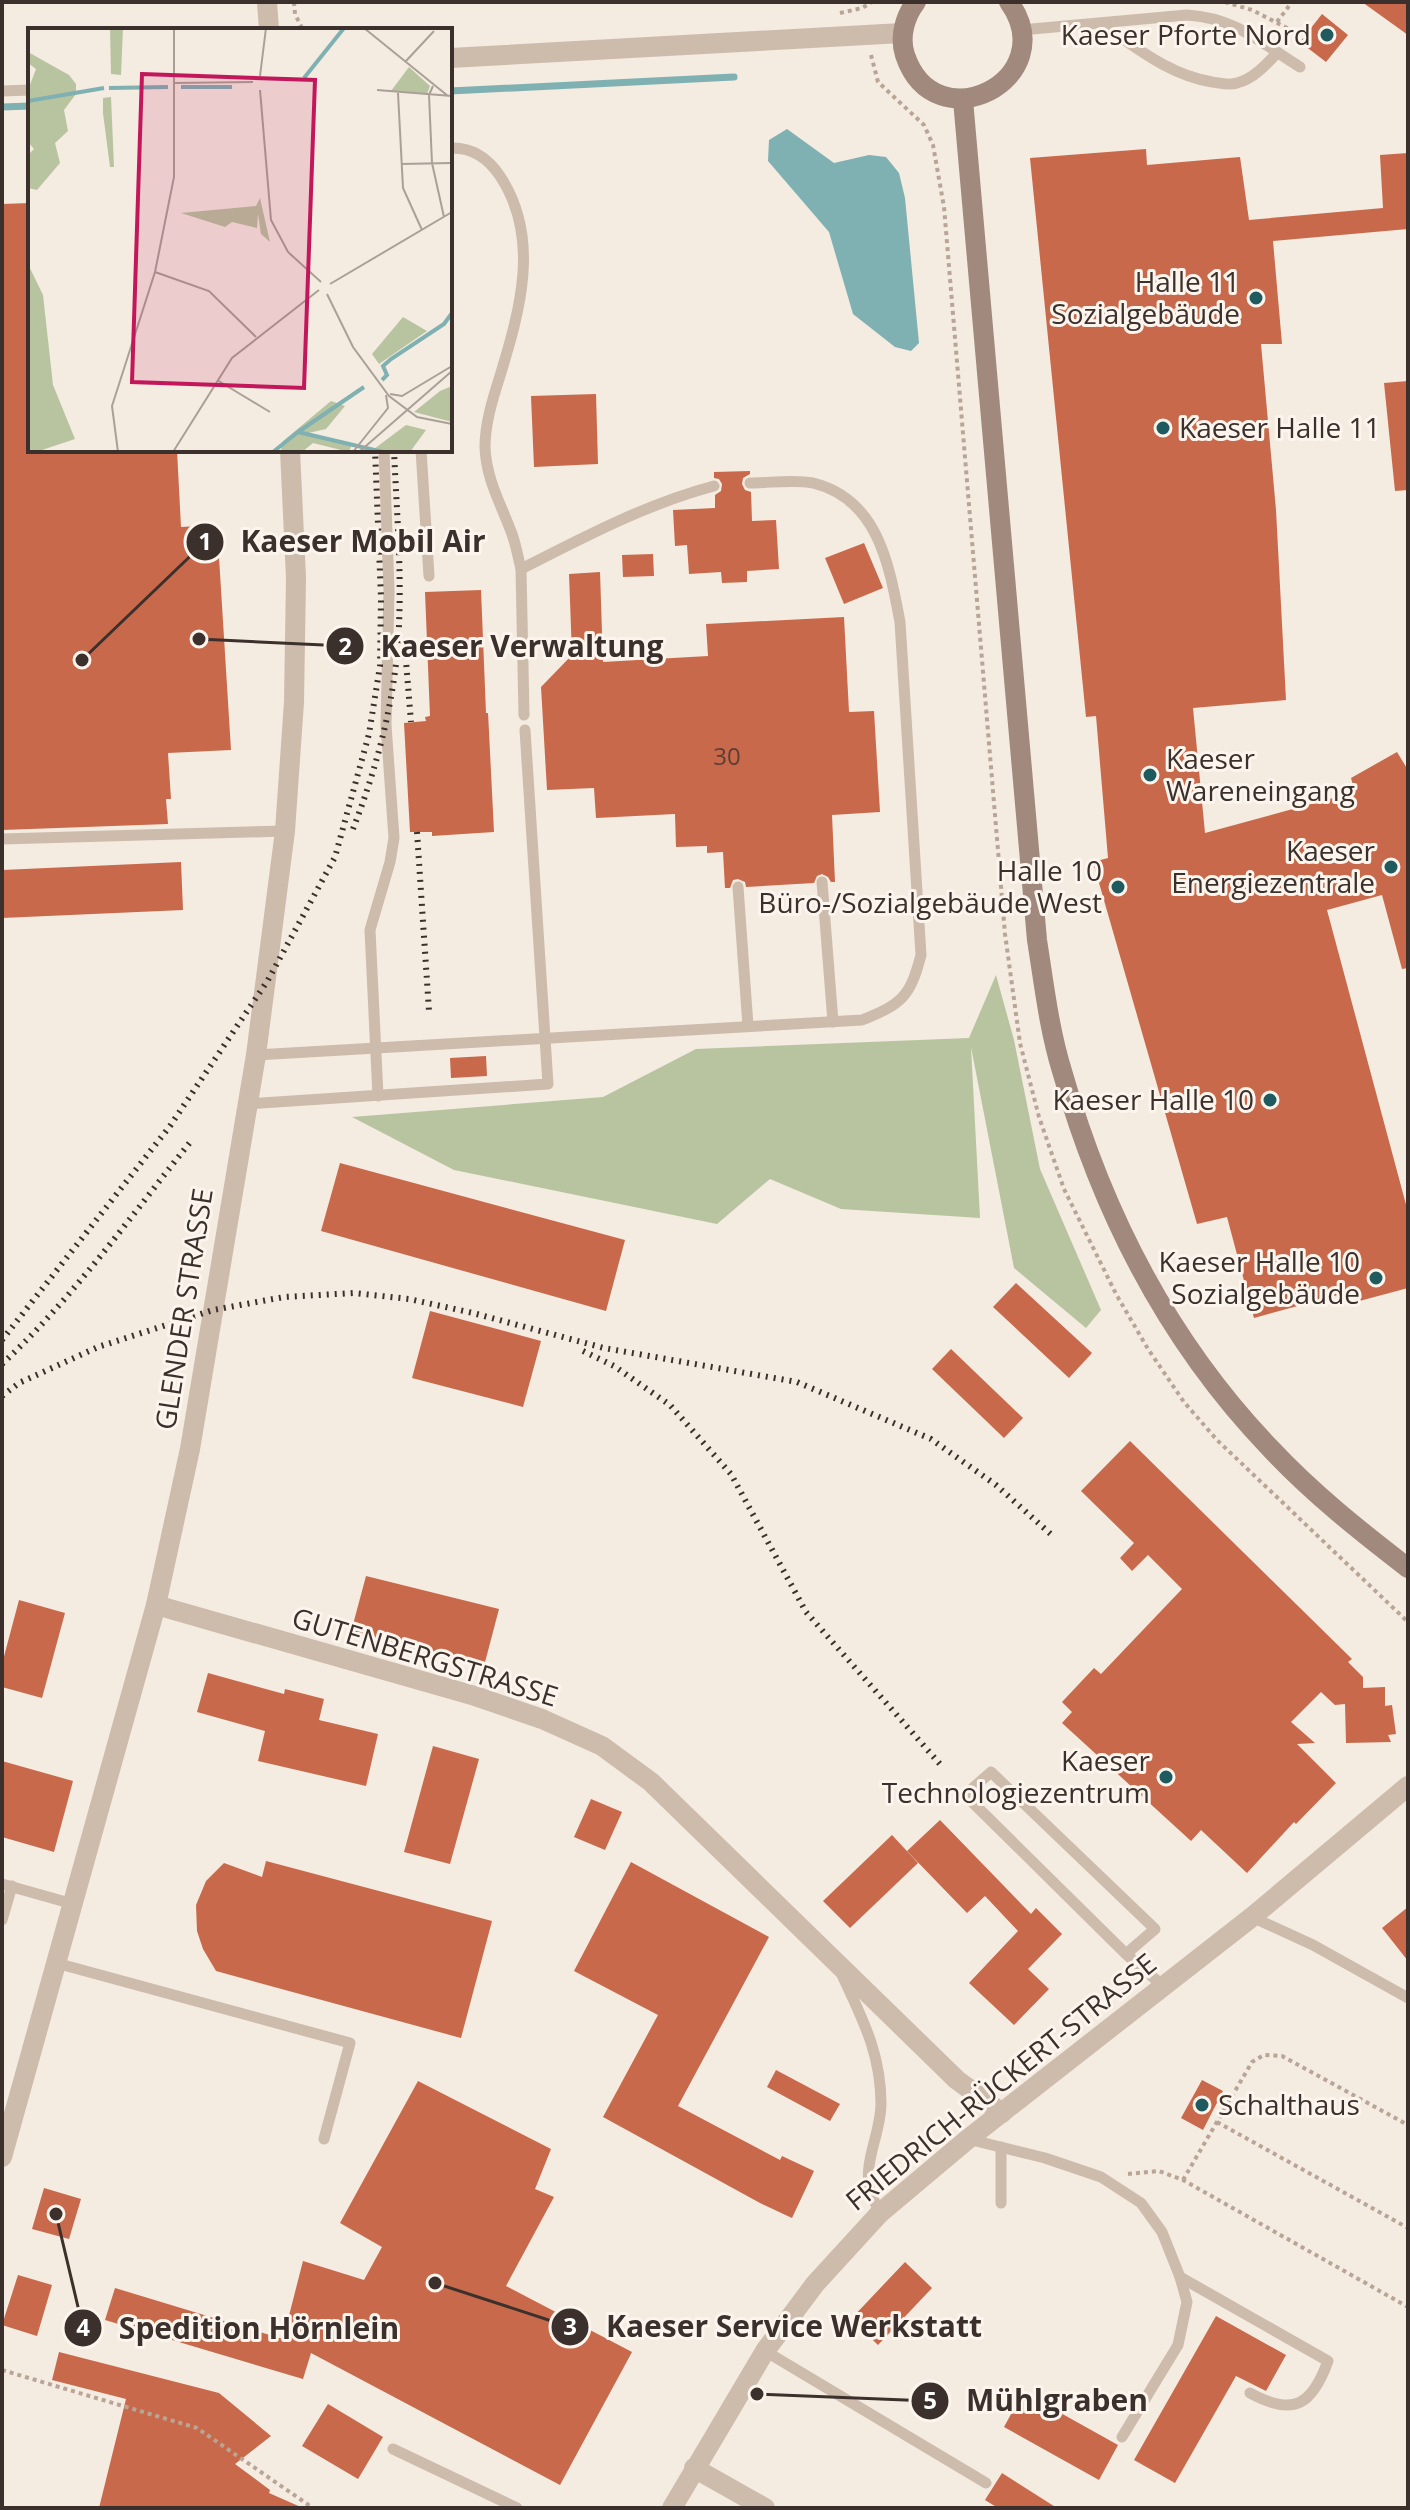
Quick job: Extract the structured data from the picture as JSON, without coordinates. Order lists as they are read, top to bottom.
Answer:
{
  "streets": {
    "street": ["GLENDER STRASSE", "GUTENBERGSTRASSE", "FRIEDRICH-RÜCKERT-STRASSE"]
  },
  "crossings": [
    ["GLENDER STRASSE", "GUTENBERGSTRASSE"],
    ["GUTENBERGSTRASSE", "FRIEDRICH-RÜCKERT-STRASSE"]
  ],
  "places": [
    "Kaeser Pforte Nord",
    "Halle 11 Sozialgebäude",
    "Kaeser Halle 11",
    "Kaeser Verwaltung",
    "Kaeser Mobil Air",
    "Kaeser Wareneingang",
    "Kaeser Energiezentrale",
    "Halle 10 Büro-/Sozialgebäude West",
    "Kaeser Halle 10",
    "Kaeser Halle 10 Sozialgebäude",
    "Kaeser Technologiezentrum",
    "Schalthaus",
    "Spedition Hörnlein",
    "Kaeser Service Werkstatt",
    "Mühlgraben"
  ],
  "house_numbers": ["30"]
}
